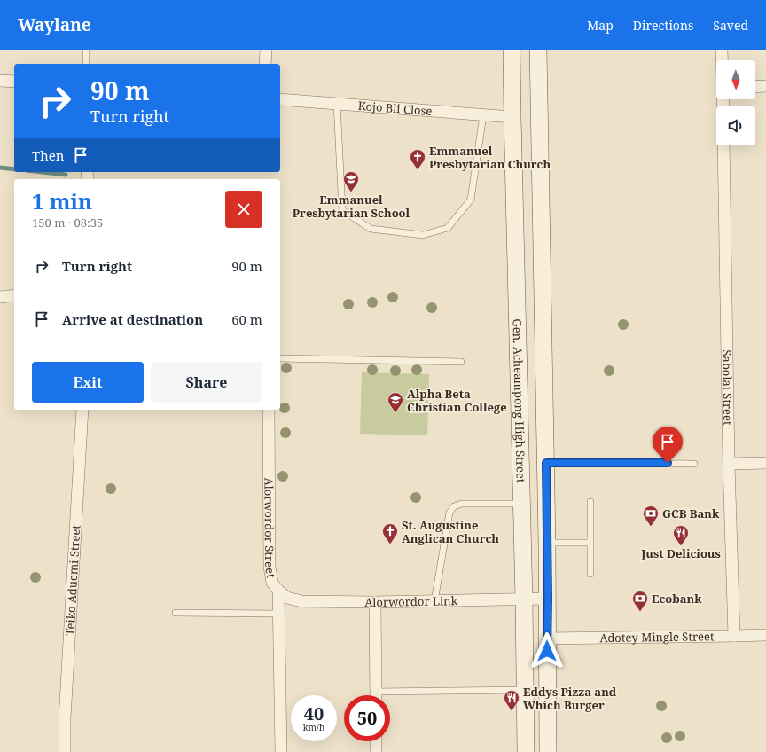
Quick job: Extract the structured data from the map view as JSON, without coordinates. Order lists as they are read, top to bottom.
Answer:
{
  "streets": {
    "main road": ["Gen. Acheampong High Street"],
    "street": [
      "Kojo Bli Close",
      "Sabolai Street",
      "Alorwordor Street",
      "Teiko Aduemi Street",
      "Alorwordor Link",
      "Adotey Mingle Street"
    ]
  },
  "crossings": [
    ["Kojo Bli Close", "Gen. Acheampong High Street"],
    ["Sabolai Street", "Adotey Mingle Street"],
    ["Gen. Acheampong High Street", "Alorwordor Link"],
    ["Alorwordor Street", "Alorwordor Link"]
  ],
  "places": {
    "church": ["Emmanuel Presbytarian Church", "St. Augustine Anglican Church"],
    "school or university": ["Emmanuel Presbytarian School", "Alpha Beta Christian College"],
    "bank": ["GCB Bank", "Ecobank"],
    "restaurant": ["Just Delicious", "Eddys Pizza and Which Burger"]
  },
  "north": "bottom",
  "page": {
    "header": "Waylane",
    "nav": ["Map", "Directions", "Saved"],
    "turn": ["90 m", "Turn right"],
    "then": "Then",
    "heading": ["1 min", "150 m · 08:35"],
    "list": [
      {
        "name": "Turn right",
        "value": "90 m"
      },
      {
        "name": "Arrive at destination",
        "value": "60 m"
      }
    ],
    "buttons": ["Exit", "Share"],
    "speed": "40 km/h",
    "limit": "50"
  }
}
